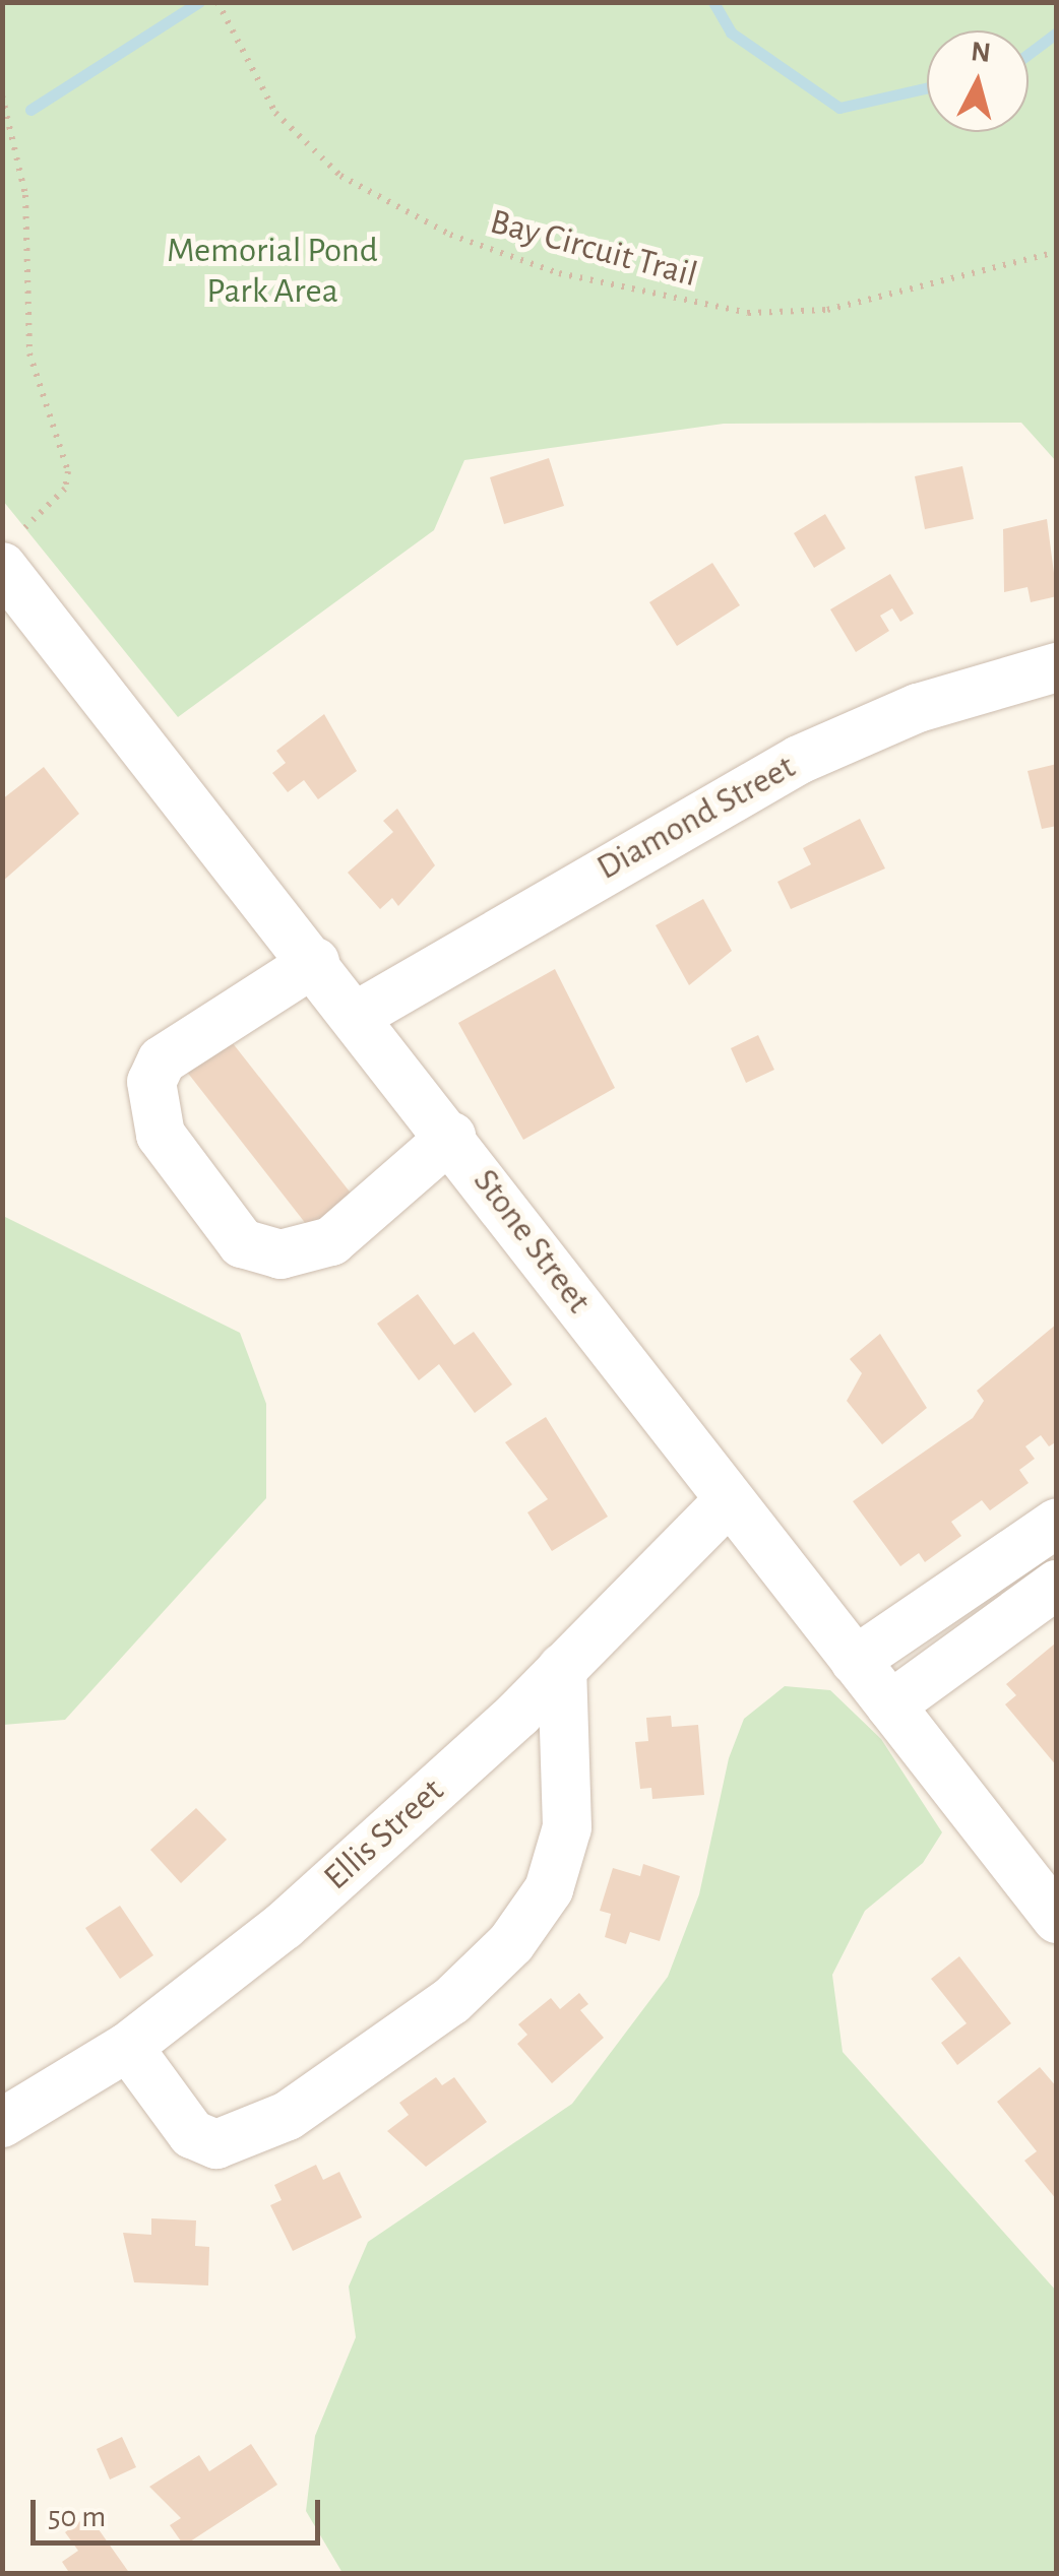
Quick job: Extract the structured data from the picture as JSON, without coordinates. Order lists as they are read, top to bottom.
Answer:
{
  "streets": {
    "street": ["Diamond Street", "Stone Street", "Ellis Street"],
    "path": ["Bay Circuit Trail"]
  },
  "crossings": [
    ["Diamond Street", "Stone Street"],
    ["Stone Street", "Ellis Street"]
  ],
  "parks": ["Memorial Pond Park Area"],
  "scale_bar": "50 m",
  "north": "top"
}
